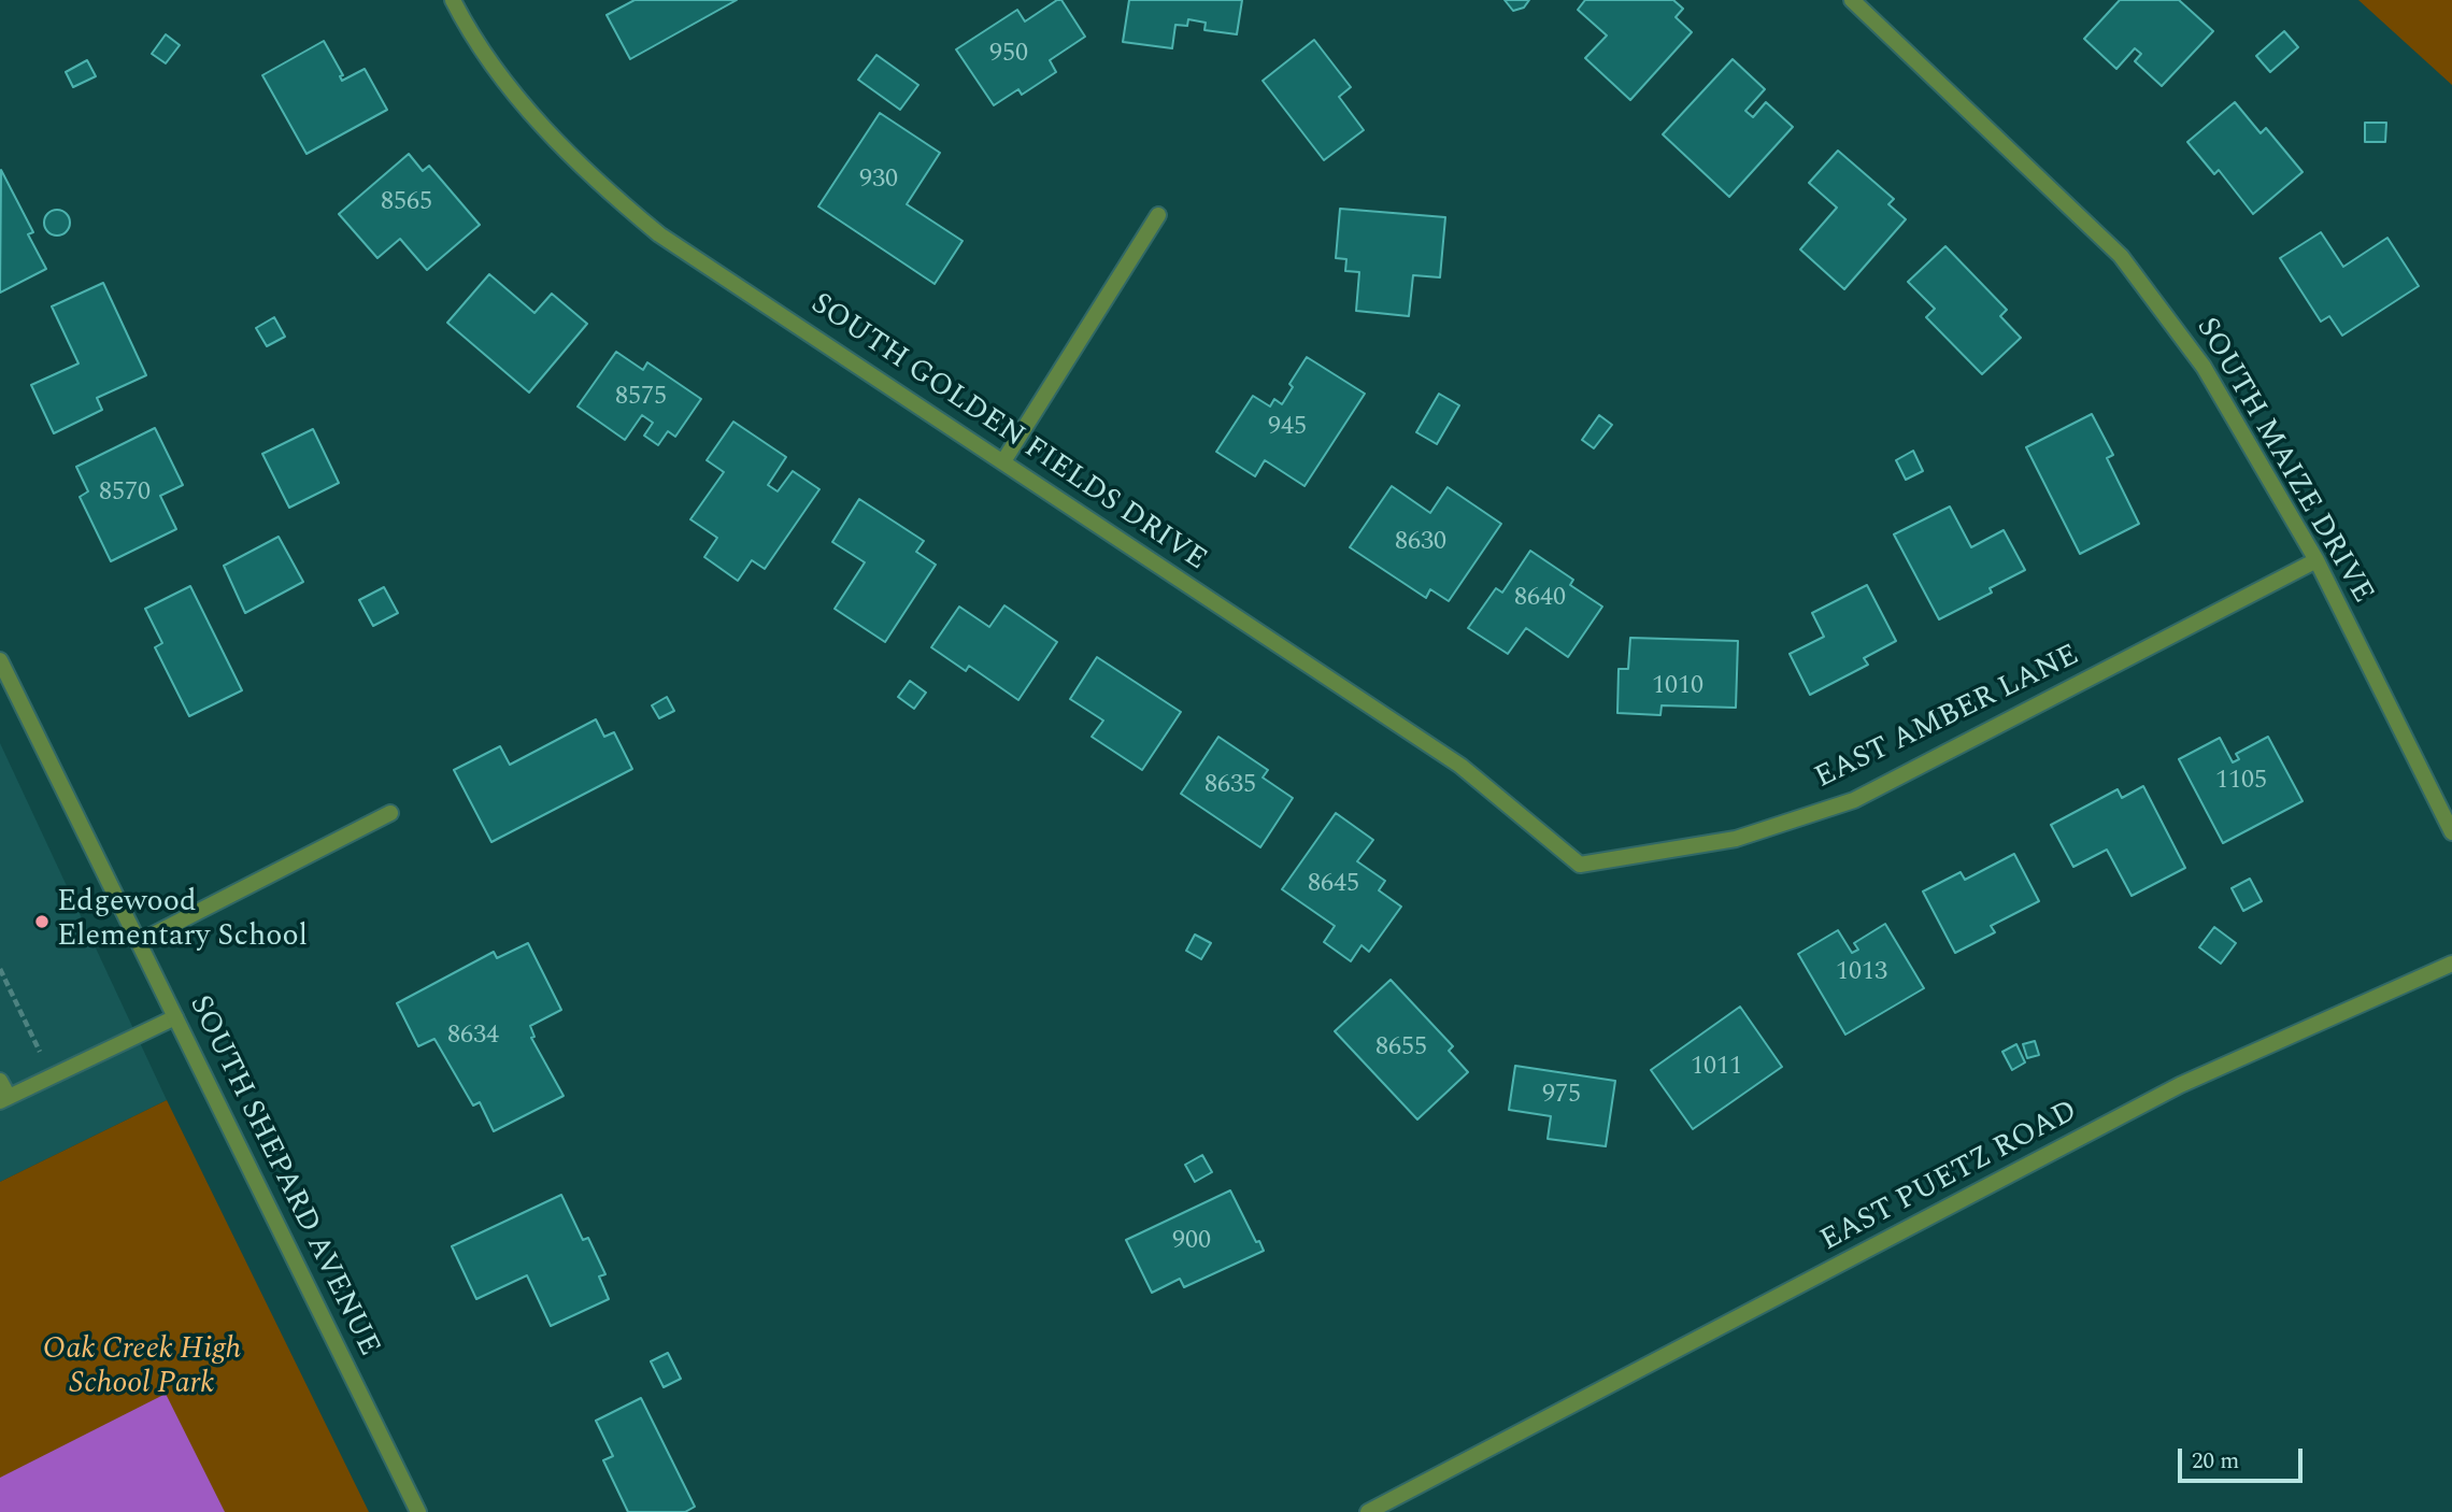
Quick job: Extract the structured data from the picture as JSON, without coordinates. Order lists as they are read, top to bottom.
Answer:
{
  "streets": {
    "street": [
      "SOUTH GOLDEN FIELDS DRIVE",
      "SOUTH MAIZE DRIVE",
      "EAST AMBER LANE",
      "SOUTH SHEPARD AVENUE",
      "EAST PUETZ ROAD"
    ]
  },
  "crossings": [
    ["SOUTH GOLDEN FIELDS DRIVE", "EAST AMBER LANE"],
    ["SOUTH MAIZE DRIVE", "EAST AMBER LANE"]
  ],
  "parks": ["Oak Creek High School Park"],
  "places": ["Edgewood Elementary School"],
  "house_numbers": [
    "950",
    "930",
    "8565",
    "8575",
    "945",
    "8570",
    "8630",
    "8640",
    "1010",
    "1105",
    "8635",
    "8645",
    "1013",
    "8634",
    "8655",
    "1011",
    "975",
    "900"
  ],
  "scale_bar": "20 m"
}
